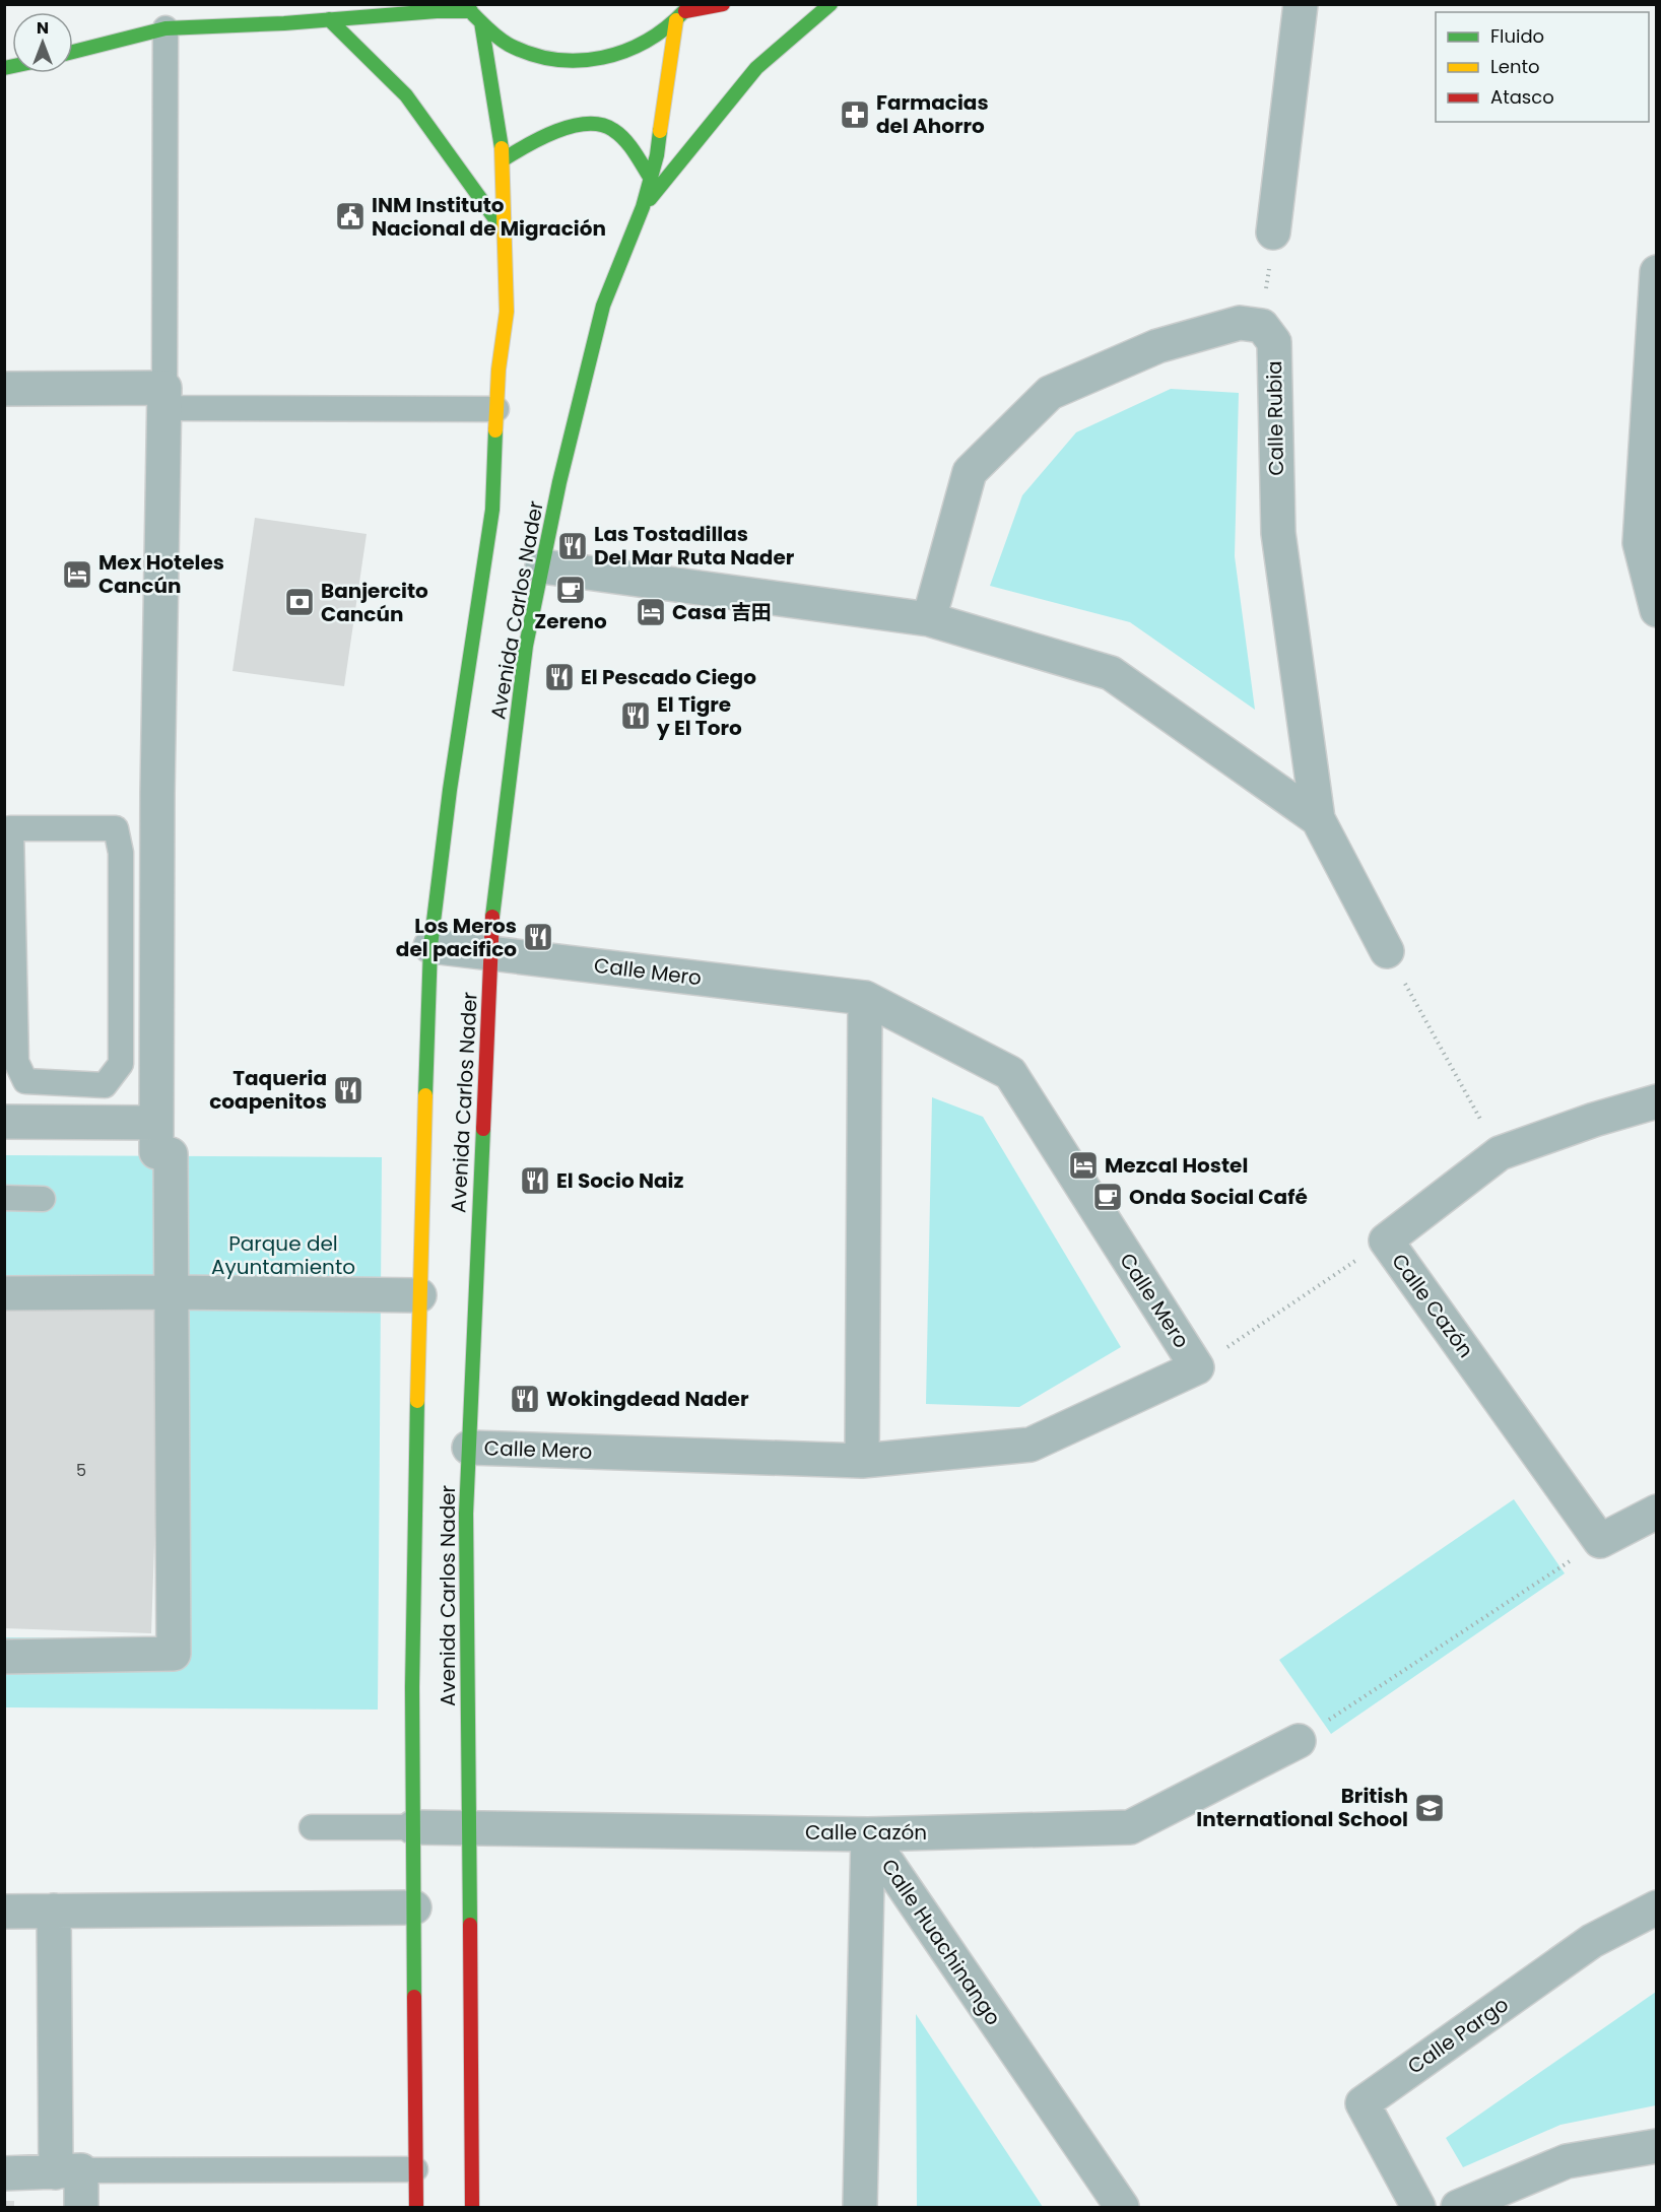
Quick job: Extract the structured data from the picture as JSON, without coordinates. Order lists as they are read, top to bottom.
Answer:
{
  "streets": {
    "street": [
      "Calle Rubia",
      "Avenida Carlos Nader",
      "Calle Mero",
      "Calle Cazón",
      "Calle Huachinango",
      "Calle Pargo"
    ]
  },
  "crossings": [
    ["Calle Rubia", "Avenida Carlos Nader"],
    ["Avenida Carlos Nader", "Calle Mero"],
    ["Avenida Carlos Nader", "Calle Cazón"],
    ["Calle Cazón", "Calle Huachinango"]
  ],
  "parks": ["Parque del Ayuntamiento"],
  "places": {
    "pharmacy": ["Farmacias del Ahorro"],
    "public building": ["INM Instituto Nacional de Migración"],
    "restaurant": [
      "Las Tostadillas Del Mar Ruta Nader",
      "El Pescado Ciego",
      "El Tigre y El Toro",
      "Los Meros del pacifico",
      "Taqueria coapenitos",
      "El Socio Naiz",
      "Wokingdead Nader"
    ],
    "hotel": ["Mex Hoteles Cancún", "Casa 吉田", "Mezcal Hostel"],
    "cafe": ["Zereno", "Onda Social Café"],
    "bank": ["Banjercito Cancún"],
    "school or university": ["British International School"]
  },
  "house_numbers": ["5"],
  "legend": ["Fluido", "Lento", "Atasco"],
  "north": "top"
}
